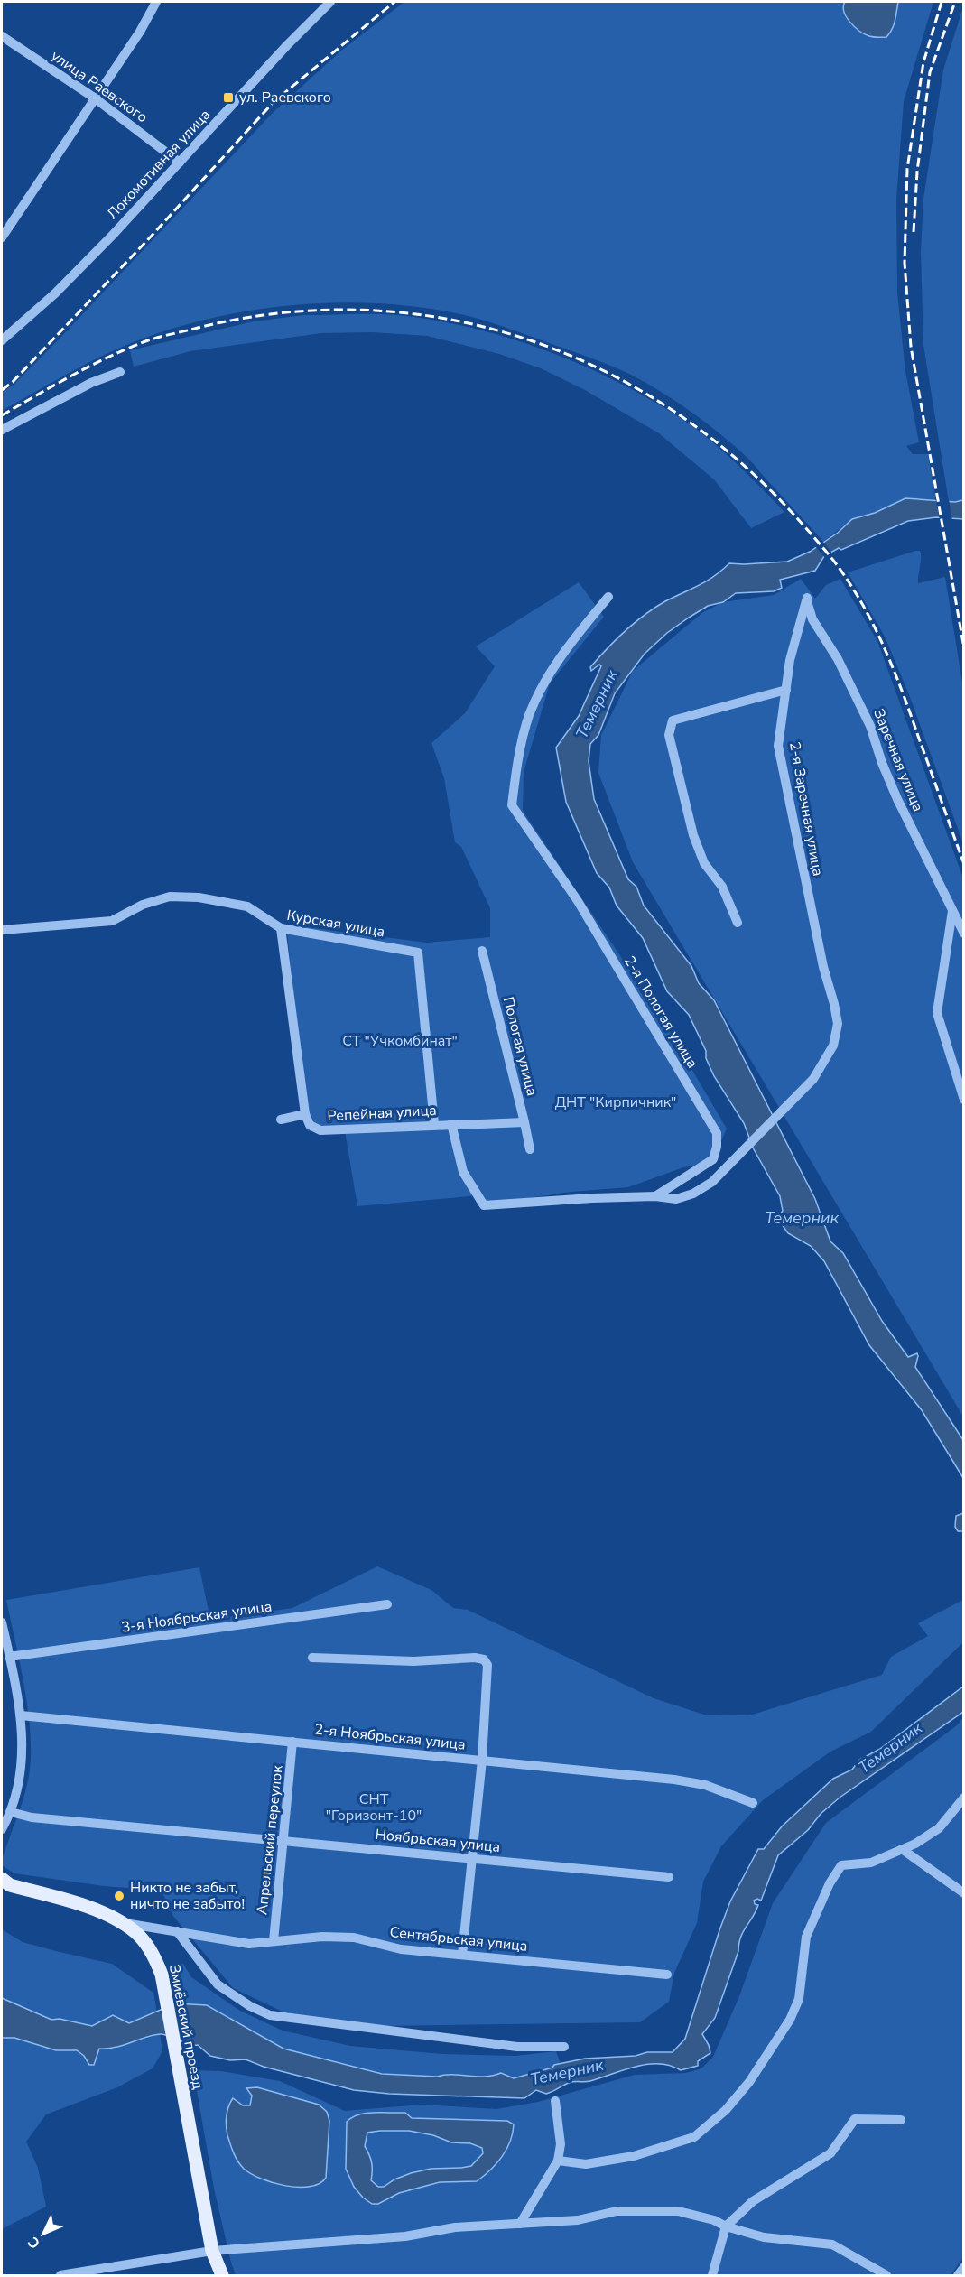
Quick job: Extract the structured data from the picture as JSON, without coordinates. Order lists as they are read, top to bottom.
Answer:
{
  "streets": {
    "main road": ["Змиёвский проезд"],
    "street": [
      "улица Раевского",
      "Локомотивная улица",
      "Заречная улица",
      "2-я Заречная улица",
      "Курская улица",
      "2-я Пологая улица",
      "Пологая улица",
      "Репейная улица",
      "3-я Ноябрьская улица",
      "2-я Ноябрьская улица",
      "Апрельский переулок",
      "Ноябрьская улица",
      "Сентябрьская улица"
    ]
  },
  "crossings": [
    ["улица Раевского", "Локомотивная улица"],
    ["Заречная улица", "2-я Заречная улица"],
    ["2-я Заречная улица", "2-я Пологая улица"],
    ["Курская улица", "Репейная улица"],
    ["Пологая улица", "Репейная улица"],
    ["2-я Ноябрьская улица", "Апрельский переулок"],
    ["Апрельский переулок", "Ноябрьская улица"],
    ["Апрельский переулок", "Сентябрьская улица"],
    ["Сентябрьская улица", "Змиёвский проезд"]
  ],
  "water": ["Темерник"],
  "parks": ["СТ \"Учкомбинат\"", "ДНТ \"Кирпичник\"", "СНТ \"Горизонт-10\""],
  "places": {
    "transit": ["ул. Раевского"],
    "other": ["Никто не забыт, ничто не забыто!"]
  },
  "north": "bottom left"
}
